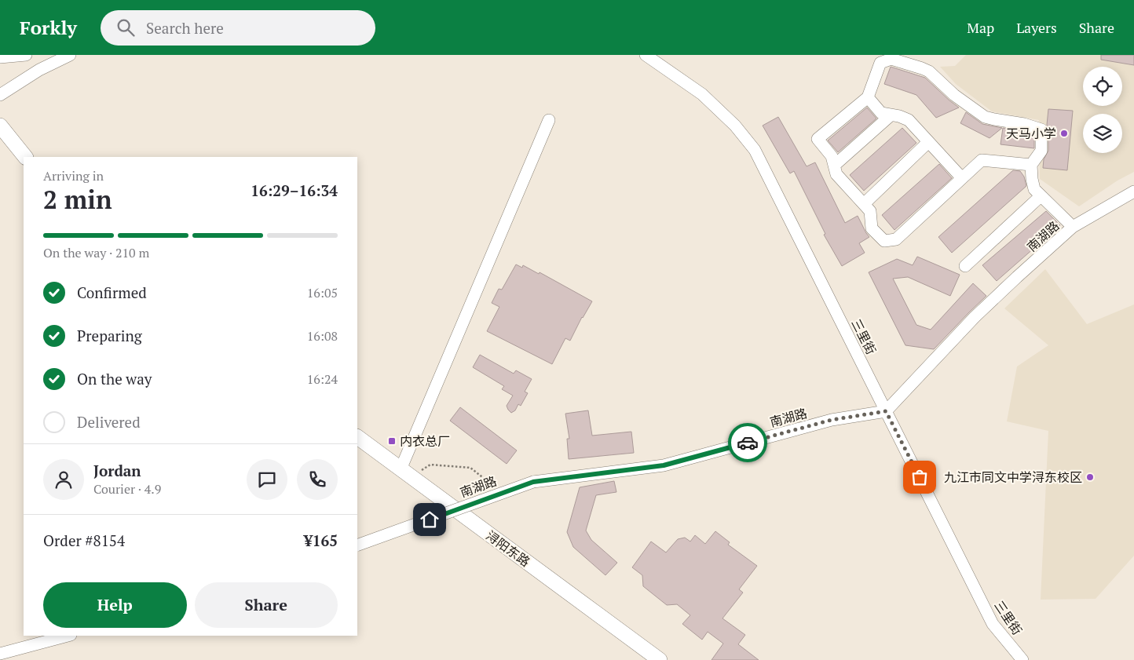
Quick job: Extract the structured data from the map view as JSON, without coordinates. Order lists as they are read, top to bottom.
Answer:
{
  "streets": {
    "main road": ["浔阳东路"],
    "street": ["南湖路", "三里街"]
  },
  "crossings": [
    ["南湖路", "三里街"]
  ],
  "places": {
    "other": ["天马小学", "九江市同文中学浔东校区"],
    "transit": ["内衣总厂"]
  },
  "page": {
    "header": "Forkly",
    "search": "Search here",
    "nav": ["Map", "Layers", "Share"],
    "heading": ["2 min", "Arriving in", "16:29–16:34"],
    "panel": [
      "Jordan",
      "Courier · 4.9",
      "Order #8154",
      "¥165"
    ],
    "bar": "On the way · 210 m",
    "list": [
      ["Confirmed", "16:05"],
      ["Preparing", "16:08"],
      ["On the way", "16:24"],
      "Delivered"
    ],
    "buttons": ["Help", "Share"]
  }
}
